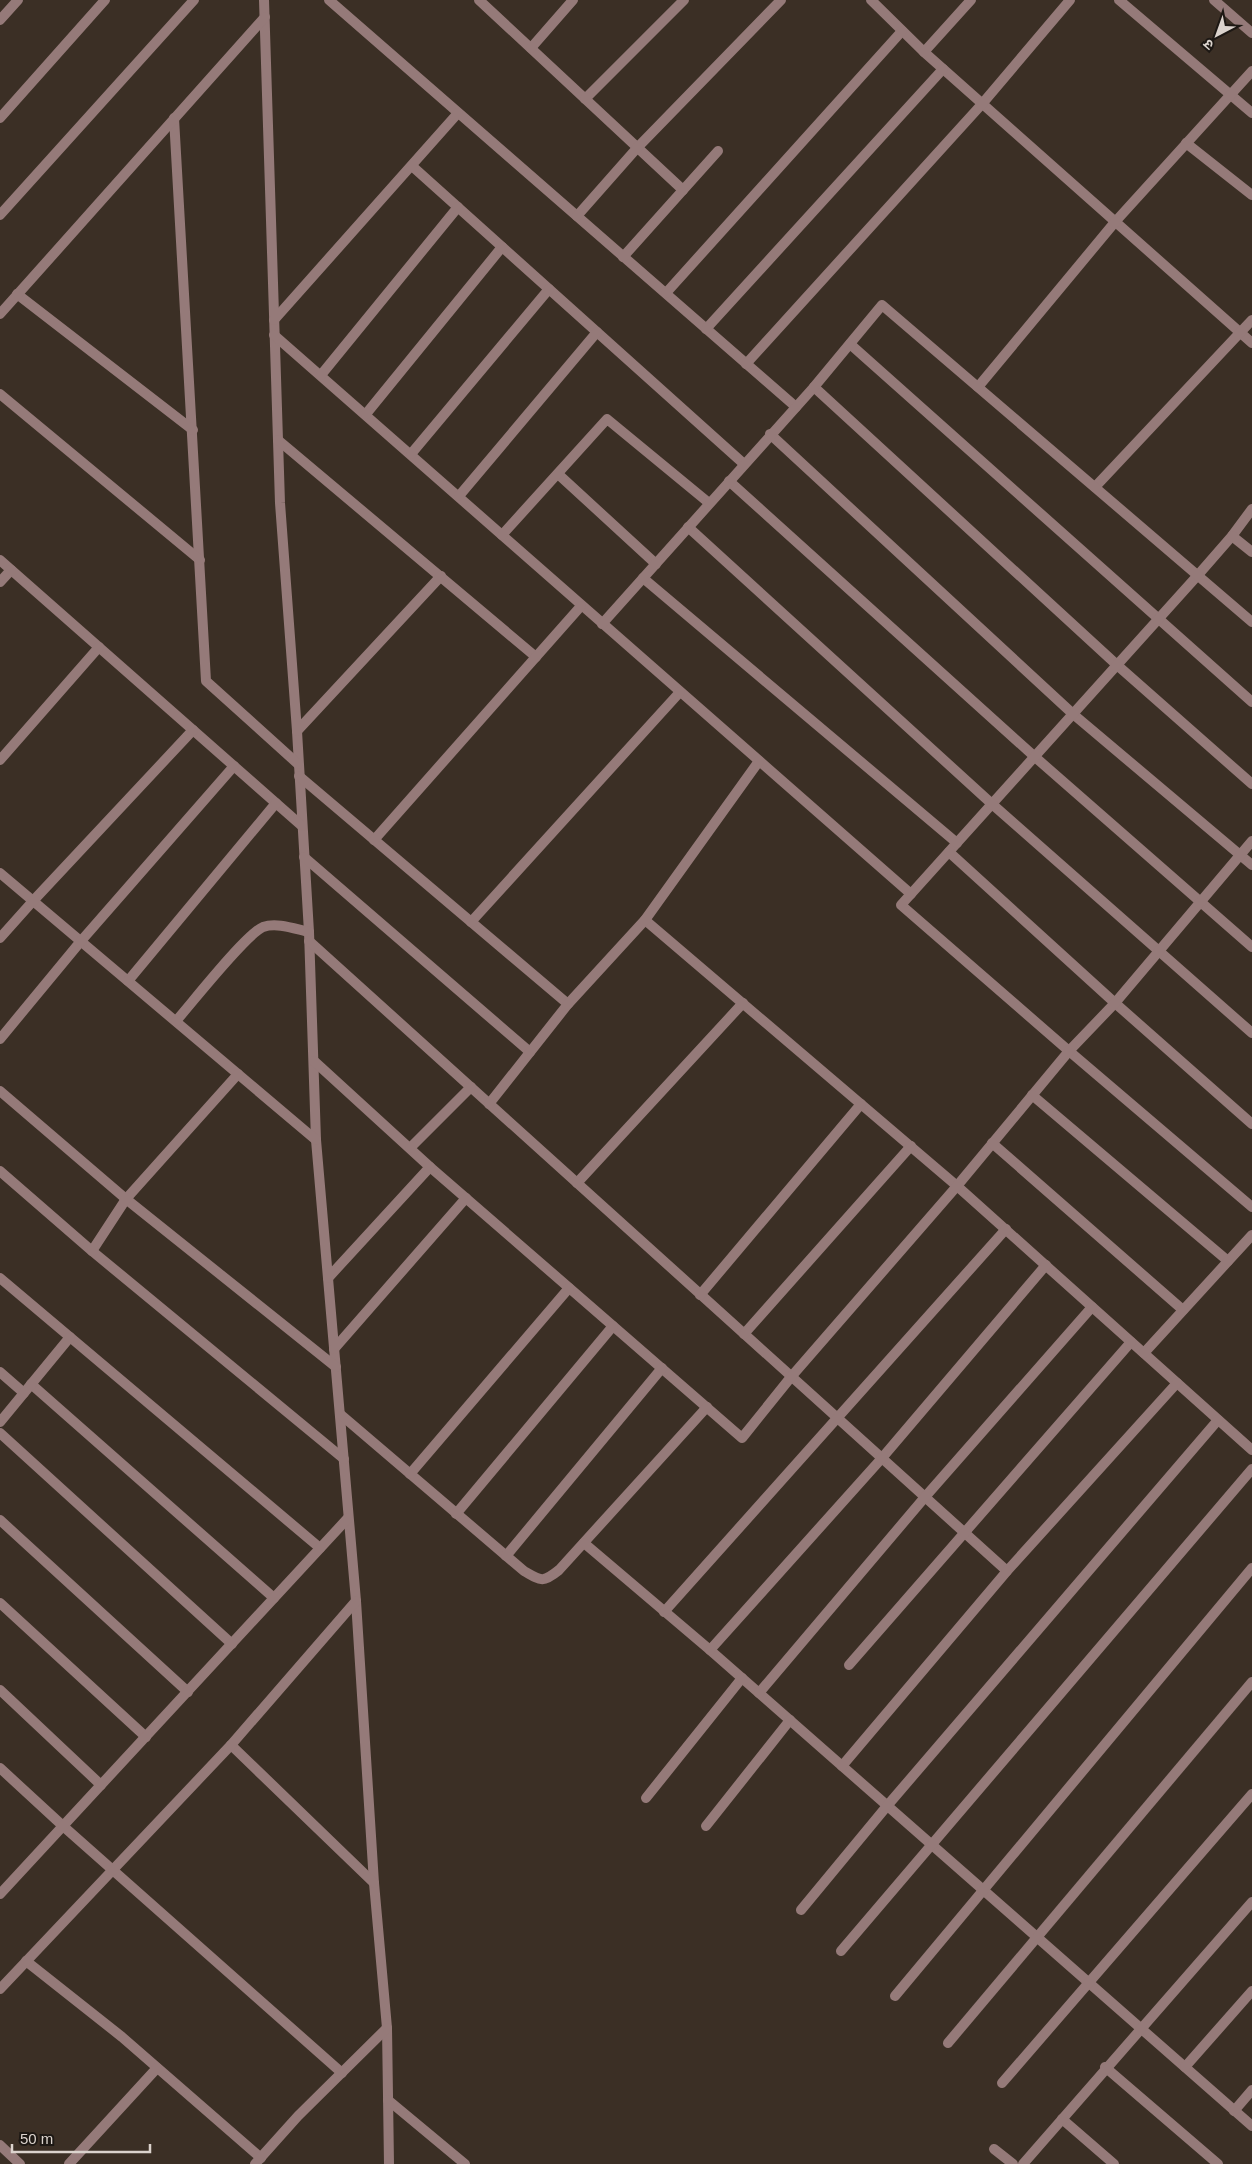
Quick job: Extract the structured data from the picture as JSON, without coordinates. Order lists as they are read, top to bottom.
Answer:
{
  "scale_bar": "50 m",
  "north": "bottom left"
}
